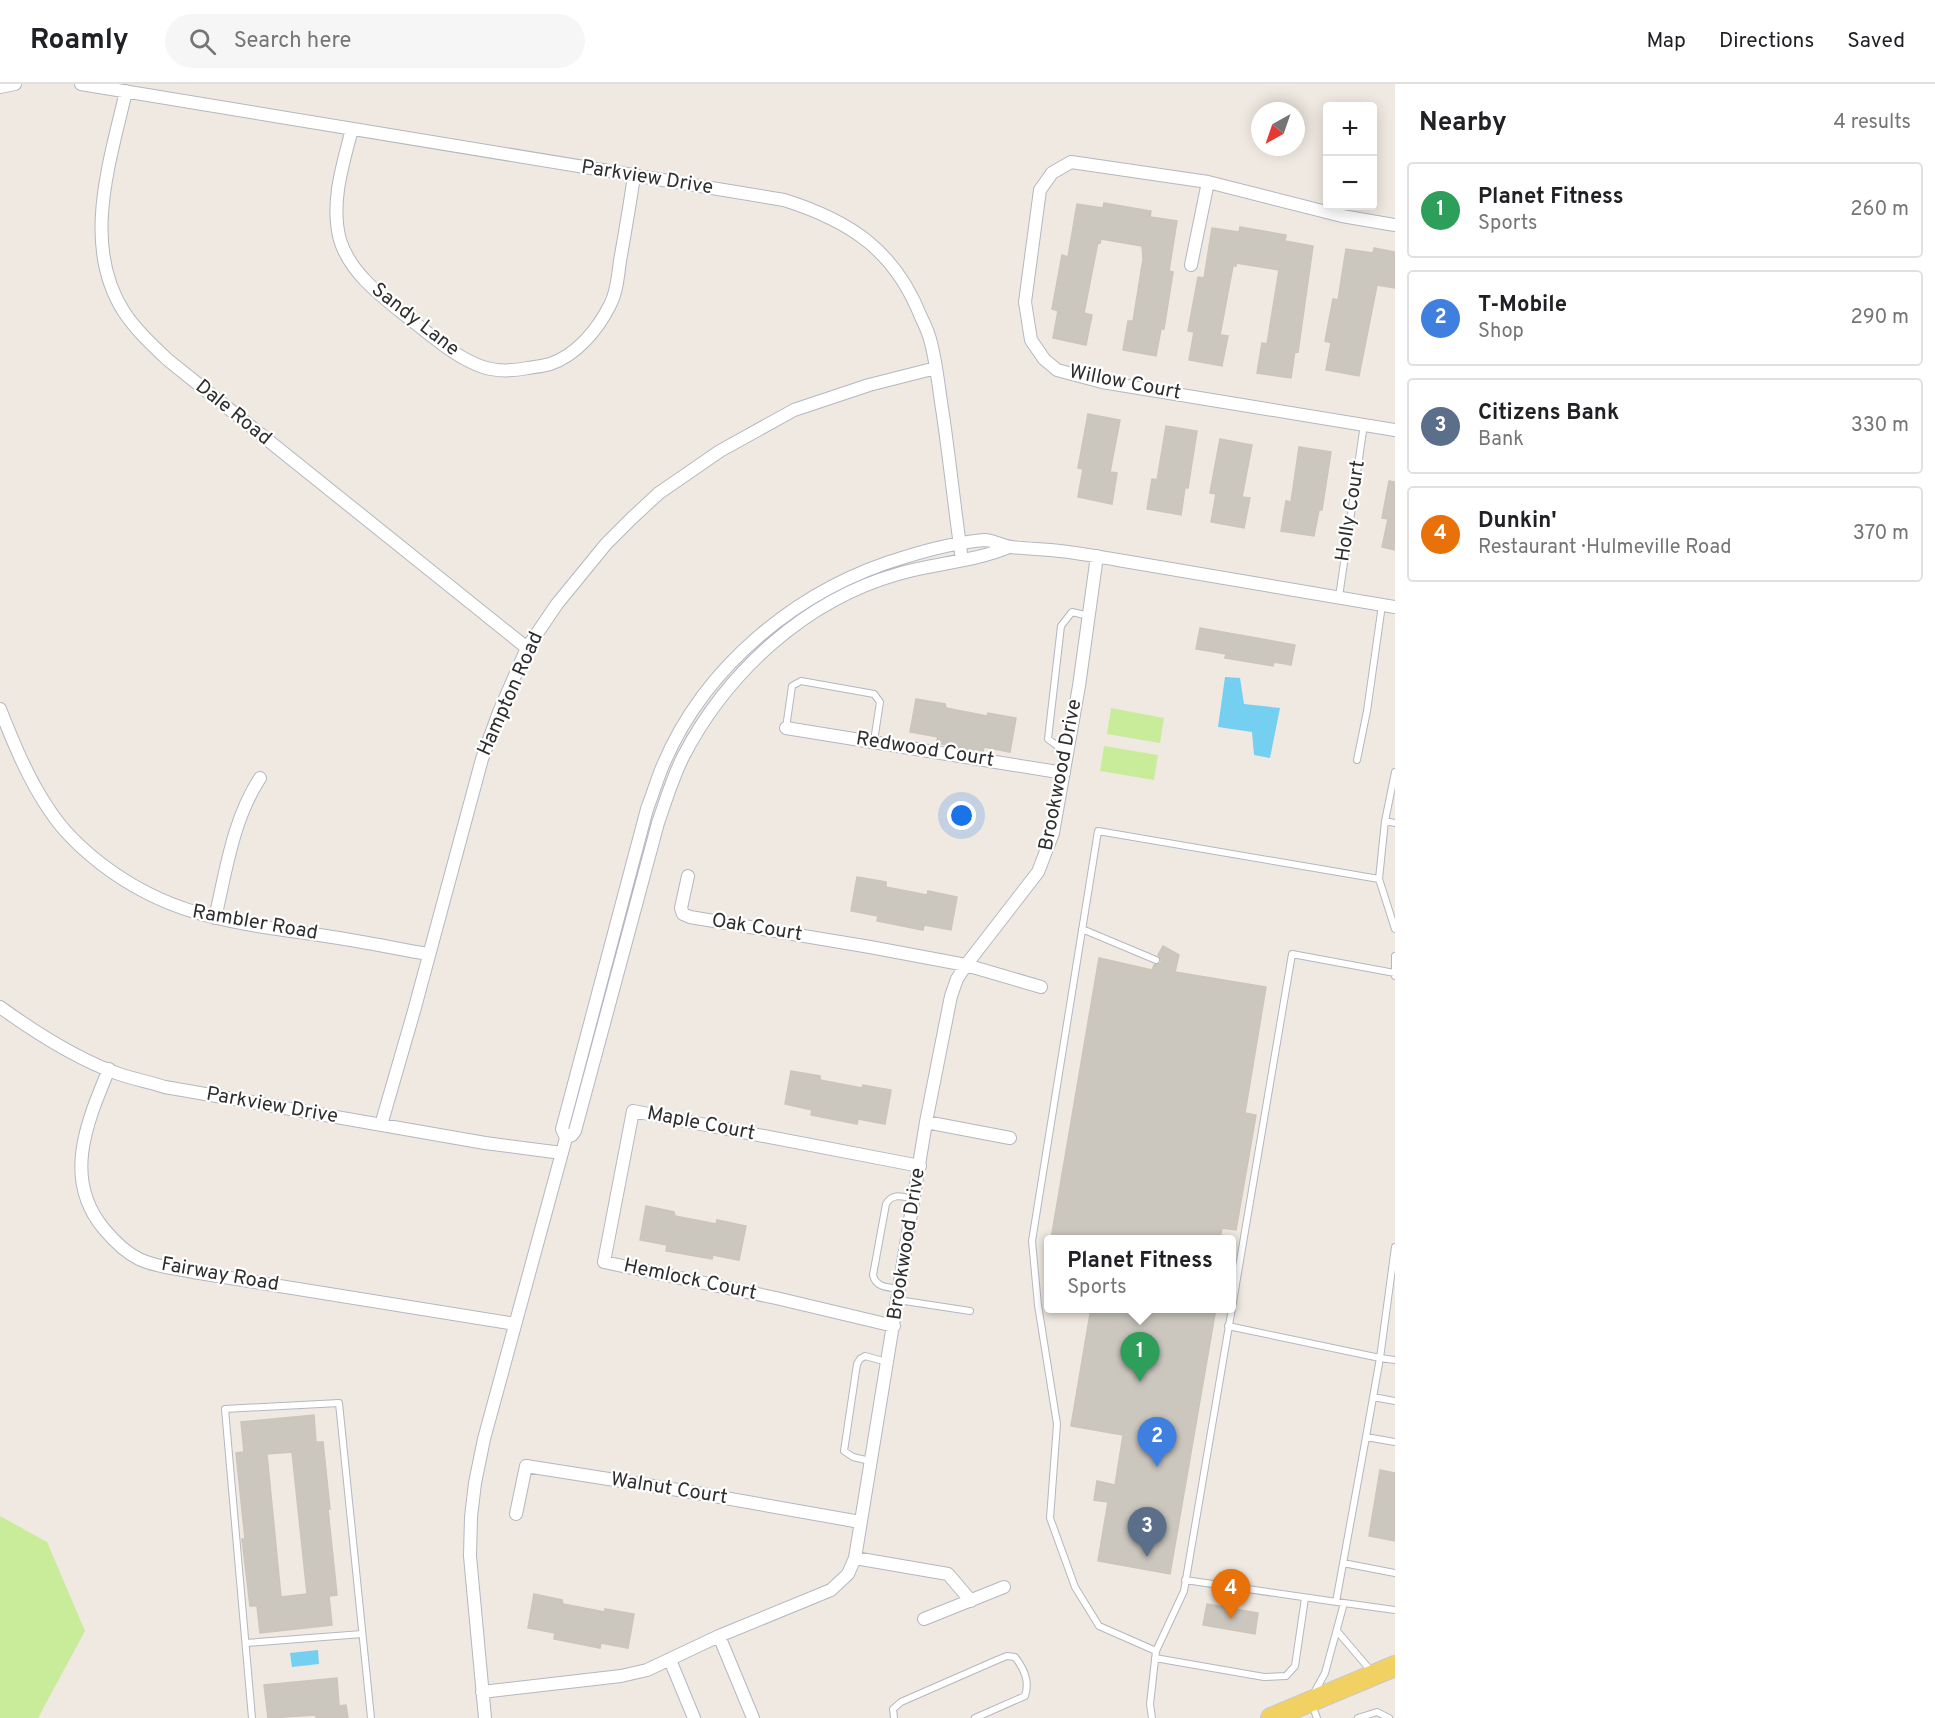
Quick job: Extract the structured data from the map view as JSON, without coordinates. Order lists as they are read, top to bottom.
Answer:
{
  "streets": {
    "street": [
      "Parkview Drive",
      "Sandy Lane",
      "Willow Court",
      "Dale Road",
      "Hampton Road",
      "Redwood Court",
      "Brookwood Drive",
      "Rambler Road",
      "Oak Court",
      "Maple Court",
      "Fairway Road",
      "Hemlock Court",
      "Walnut Court"
    ],
    "lane": ["Holly Court"]
  },
  "crossings": [
    ["Parkview Drive", "Sandy Lane"],
    ["Parkview Drive", "Dale Road"],
    ["Parkview Drive", "Hampton Road"],
    ["Parkview Drive", "Fairway Road"],
    ["Willow Court", "Holly Court"],
    ["Dale Road", "Hampton Road"],
    ["Hampton Road", "Rambler Road"],
    ["Redwood Court", "Brookwood Drive"],
    ["Brookwood Drive", "Oak Court"],
    ["Brookwood Drive", "Maple Court"],
    ["Brookwood Drive", "Hemlock Court"],
    ["Brookwood Drive", "Walnut Court"],
    ["Maple Court", "Hemlock Court"]
  ],
  "north": "bottom left",
  "page": {
    "header": "Roamly",
    "search": "Search here",
    "nav": ["Map", "Directions", "Saved"],
    "heading": ["Nearby", "4 results"],
    "map_buttons": ["+", "−"],
    "list": [
      {
        "mark": "1",
        "name": "Planet Fitness",
        "note": "Sports",
        "value": "260 m"
      },
      {
        "mark": "2",
        "name": "T-Mobile",
        "note": "Shop",
        "value": "290 m"
      },
      {
        "mark": "3",
        "name": "Citizens Bank",
        "note": "Bank",
        "value": "330 m"
      },
      {
        "mark": "4",
        "name": "Dunkin'",
        "note": "Restaurant · Hulmeville Road",
        "value": "370 m"
      }
    ],
    "popup": ["Planet Fitness", "Sports"],
    "pins": [
      "1",
      "2",
      "3",
      "4"
    ]
  }
}
